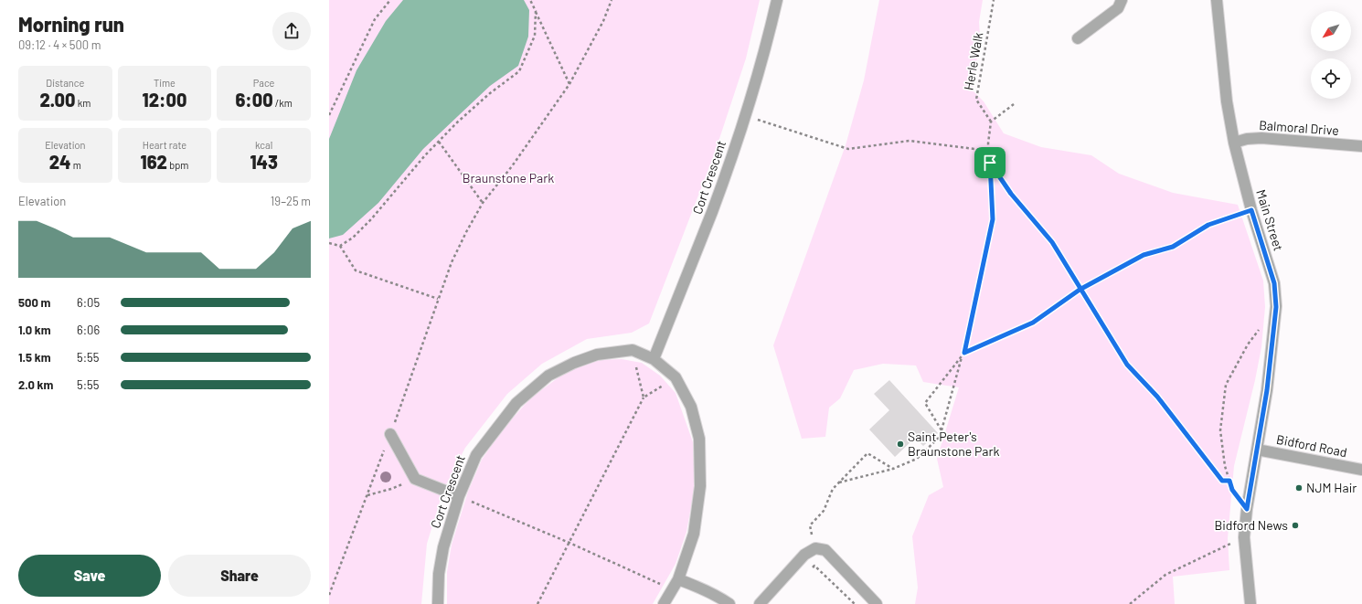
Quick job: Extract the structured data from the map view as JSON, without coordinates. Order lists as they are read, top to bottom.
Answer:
{
  "streets": {
    "street": [
      "Balmoral Drive",
      "Cort Crescent",
      "Main Street",
      "Bidford Road"
    ],
    "path": ["Herle Walk"]
  },
  "crossings": [
    ["Balmoral Drive", "Main Street"],
    ["Main Street", "Bidford Road"]
  ],
  "parks": ["Braunstone Park"],
  "places": ["Saint Peter's Braunstone Park", "NJM Hair", "Bidford News"],
  "north": "bottom left",
  "page": {
    "heading": ["Morning run", "09:12 · 4 × 500 m"],
    "stats": [
      ["Distance", "2.00 km"],
      ["Time", "12:00"],
      ["Pace", "6:00 /km"],
      ["Elevation", "24 m"],
      ["Heart rate", "162 bpm"],
      ["kcal", "143"]
    ],
    "chart": ["Elevation", "19–25 m"],
    "list": [
      {
        "name": "500 m",
        "note": "6:05"
      },
      {
        "name": "1.0 km",
        "note": "6:06"
      },
      {
        "name": "1.5 km",
        "note": "5:55"
      },
      {
        "name": "2.0 km",
        "note": "5:55"
      }
    ],
    "buttons": ["Save", "Share"]
  }
}
